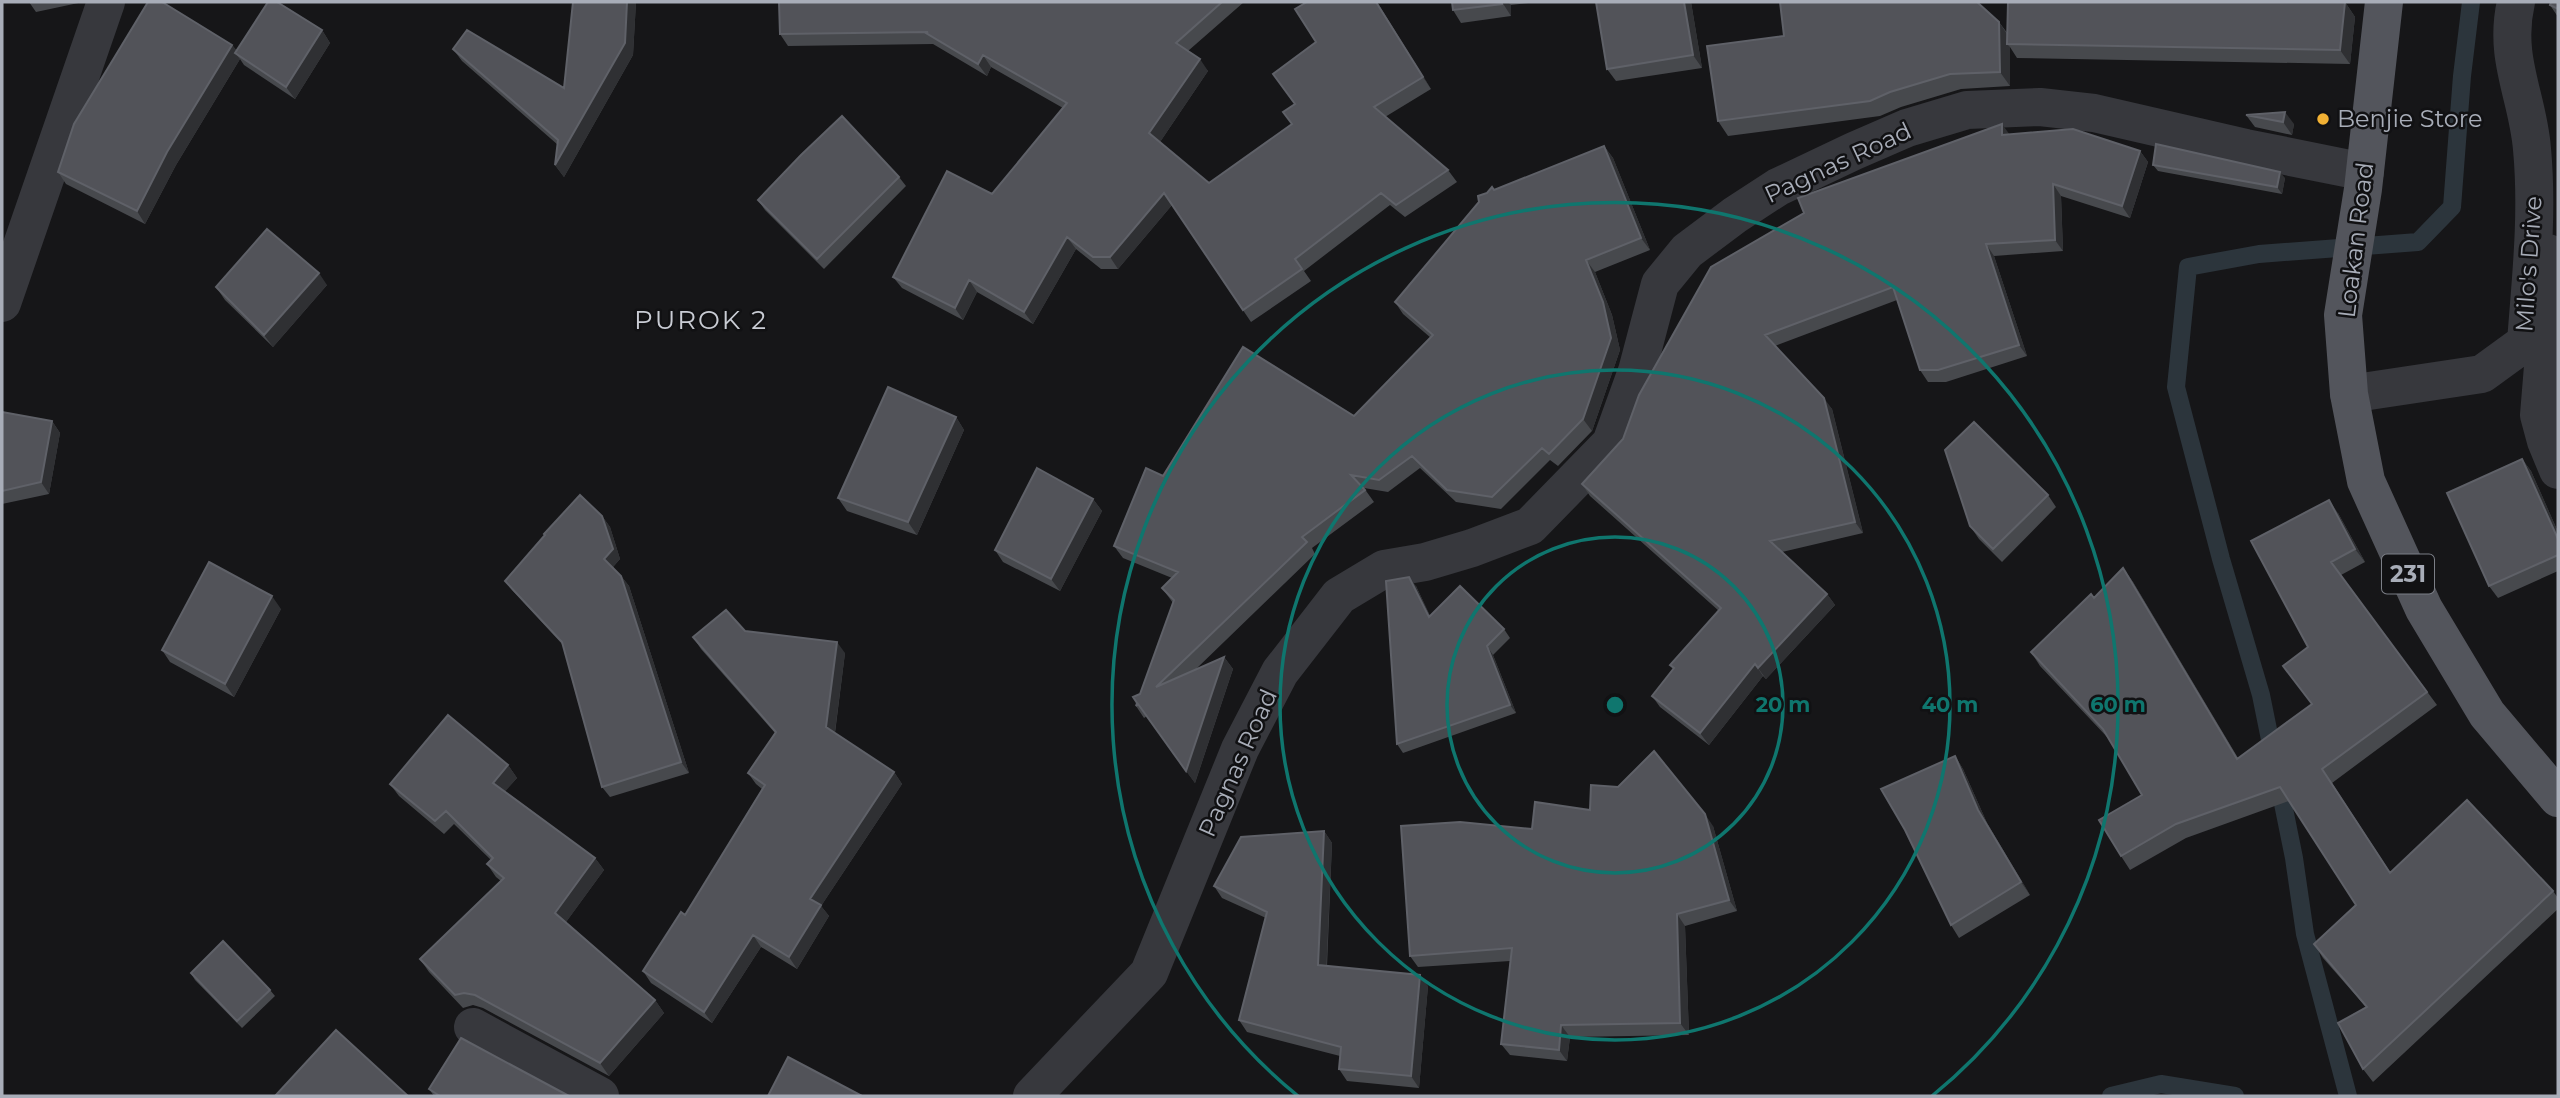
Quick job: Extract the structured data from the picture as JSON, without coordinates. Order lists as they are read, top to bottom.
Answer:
{
  "streets": {
    "main road": ["Loakan Road", "231"],
    "street": ["Pagnas Road", "Milo's Drive"]
  },
  "crossings": [
    ["Pagnas Road", "Loakan Road"],
    ["Loakan Road", "Milo's Drive"]
  ],
  "districts": ["PUROK 2"],
  "places": ["Benjie Store"],
  "rings": ["20 m", "40 m", "60 m"]
}
